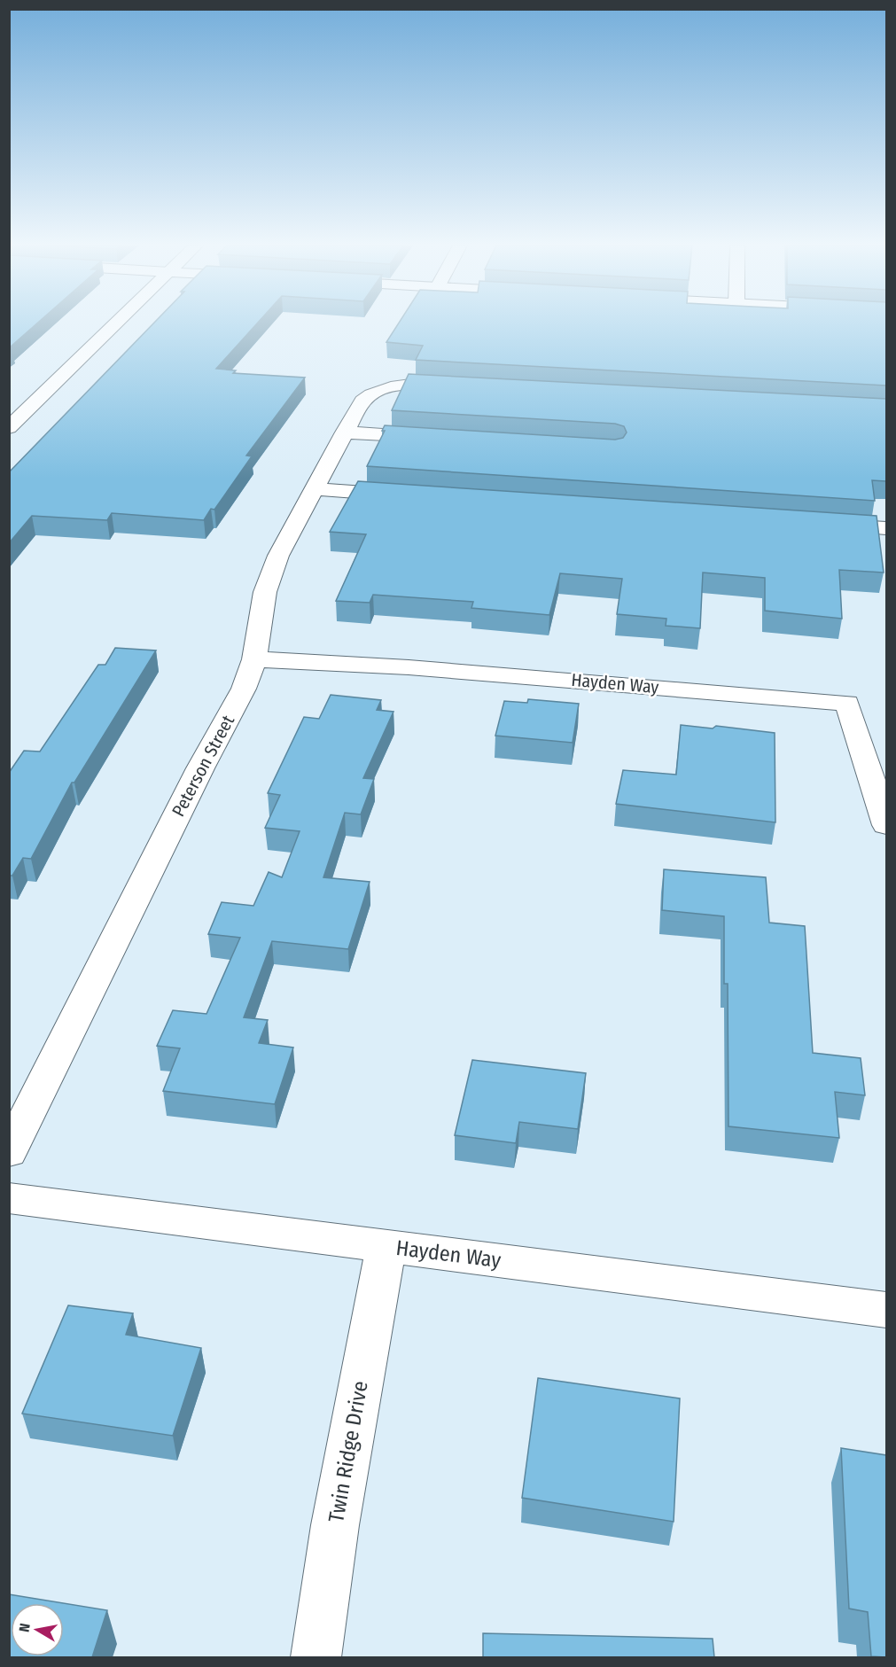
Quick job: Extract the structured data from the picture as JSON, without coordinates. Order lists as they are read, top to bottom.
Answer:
{
  "streets": {
    "street": ["Hayden Way", "Peterson Street", "Twin Ridge Drive"]
  },
  "crossings": [
    ["Hayden Way", "Peterson Street"],
    ["Hayden Way", "Twin Ridge Drive"]
  ],
  "north": "left"
}
